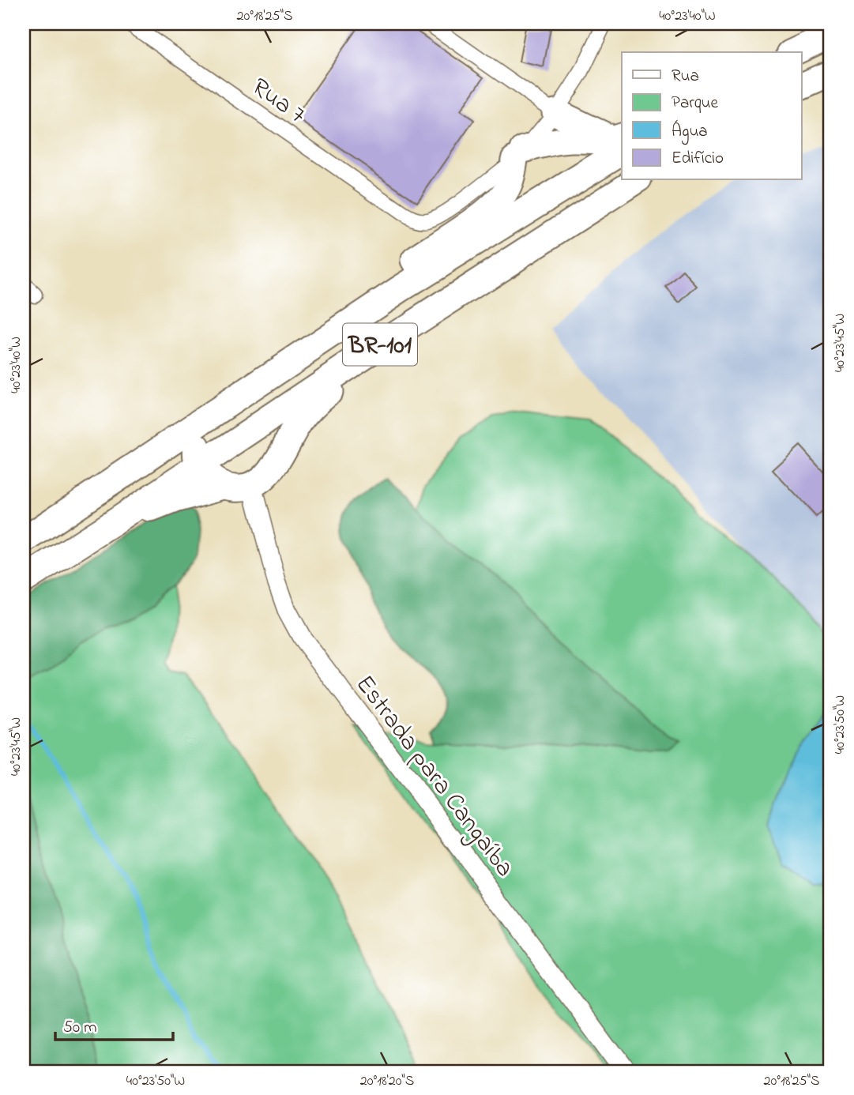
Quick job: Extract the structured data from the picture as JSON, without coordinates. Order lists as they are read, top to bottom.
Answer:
{
  "streets": {
    "highway": ["BR-101"],
    "street": ["Rua 7", "Estrada para Cangaíba"]
  },
  "legend": [
    "Rua",
    "Parque",
    "Água",
    "Edifício"
  ],
  "scale_bar": "50 m",
  "coordinates": [
    "20°18'25\"S",
    "40°23'40\"W",
    "40°23'45\"W",
    "40°23'50\"W",
    "20°18'20\"S"
  ]
}
